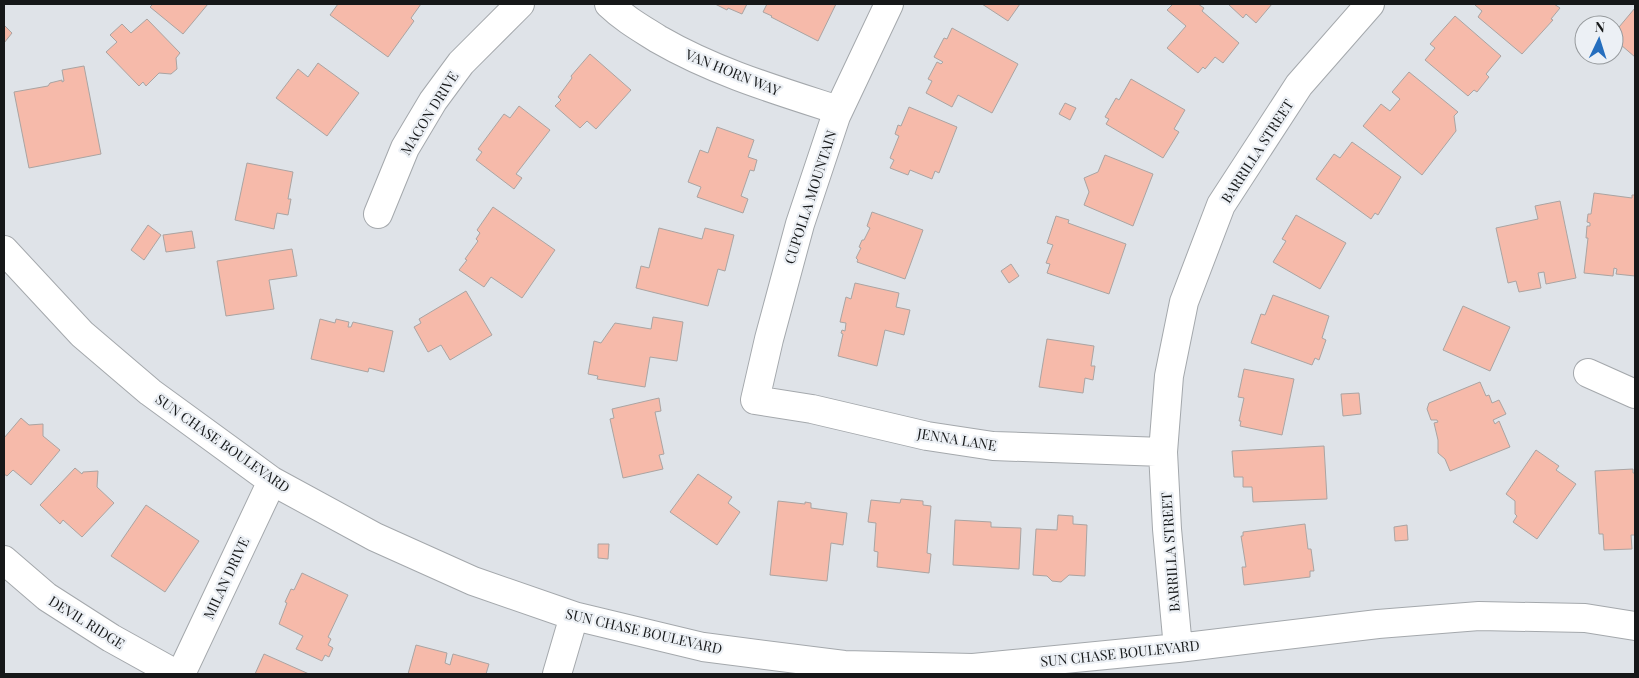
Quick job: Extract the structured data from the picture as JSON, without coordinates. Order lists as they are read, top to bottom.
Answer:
{
  "streets": {
    "street": [
      "VAN HORN WAY",
      "MACON DRIVE",
      "BARRILLA STREET",
      "CUPOLLA MOUNTAIN",
      "JENNA LANE",
      "SUN CHASE BOULEVARD",
      "MILAN DRIVE",
      "DEVIL RIDGE"
    ]
  },
  "crossings": [
    ["VAN HORN WAY", "CUPOLLA MOUNTAIN"],
    ["BARRILLA STREET", "JENNA LANE"],
    ["BARRILLA STREET", "SUN CHASE BOULEVARD"],
    ["CUPOLLA MOUNTAIN", "JENNA LANE"],
    ["SUN CHASE BOULEVARD", "MILAN DRIVE"]
  ],
  "north": "top"
}
